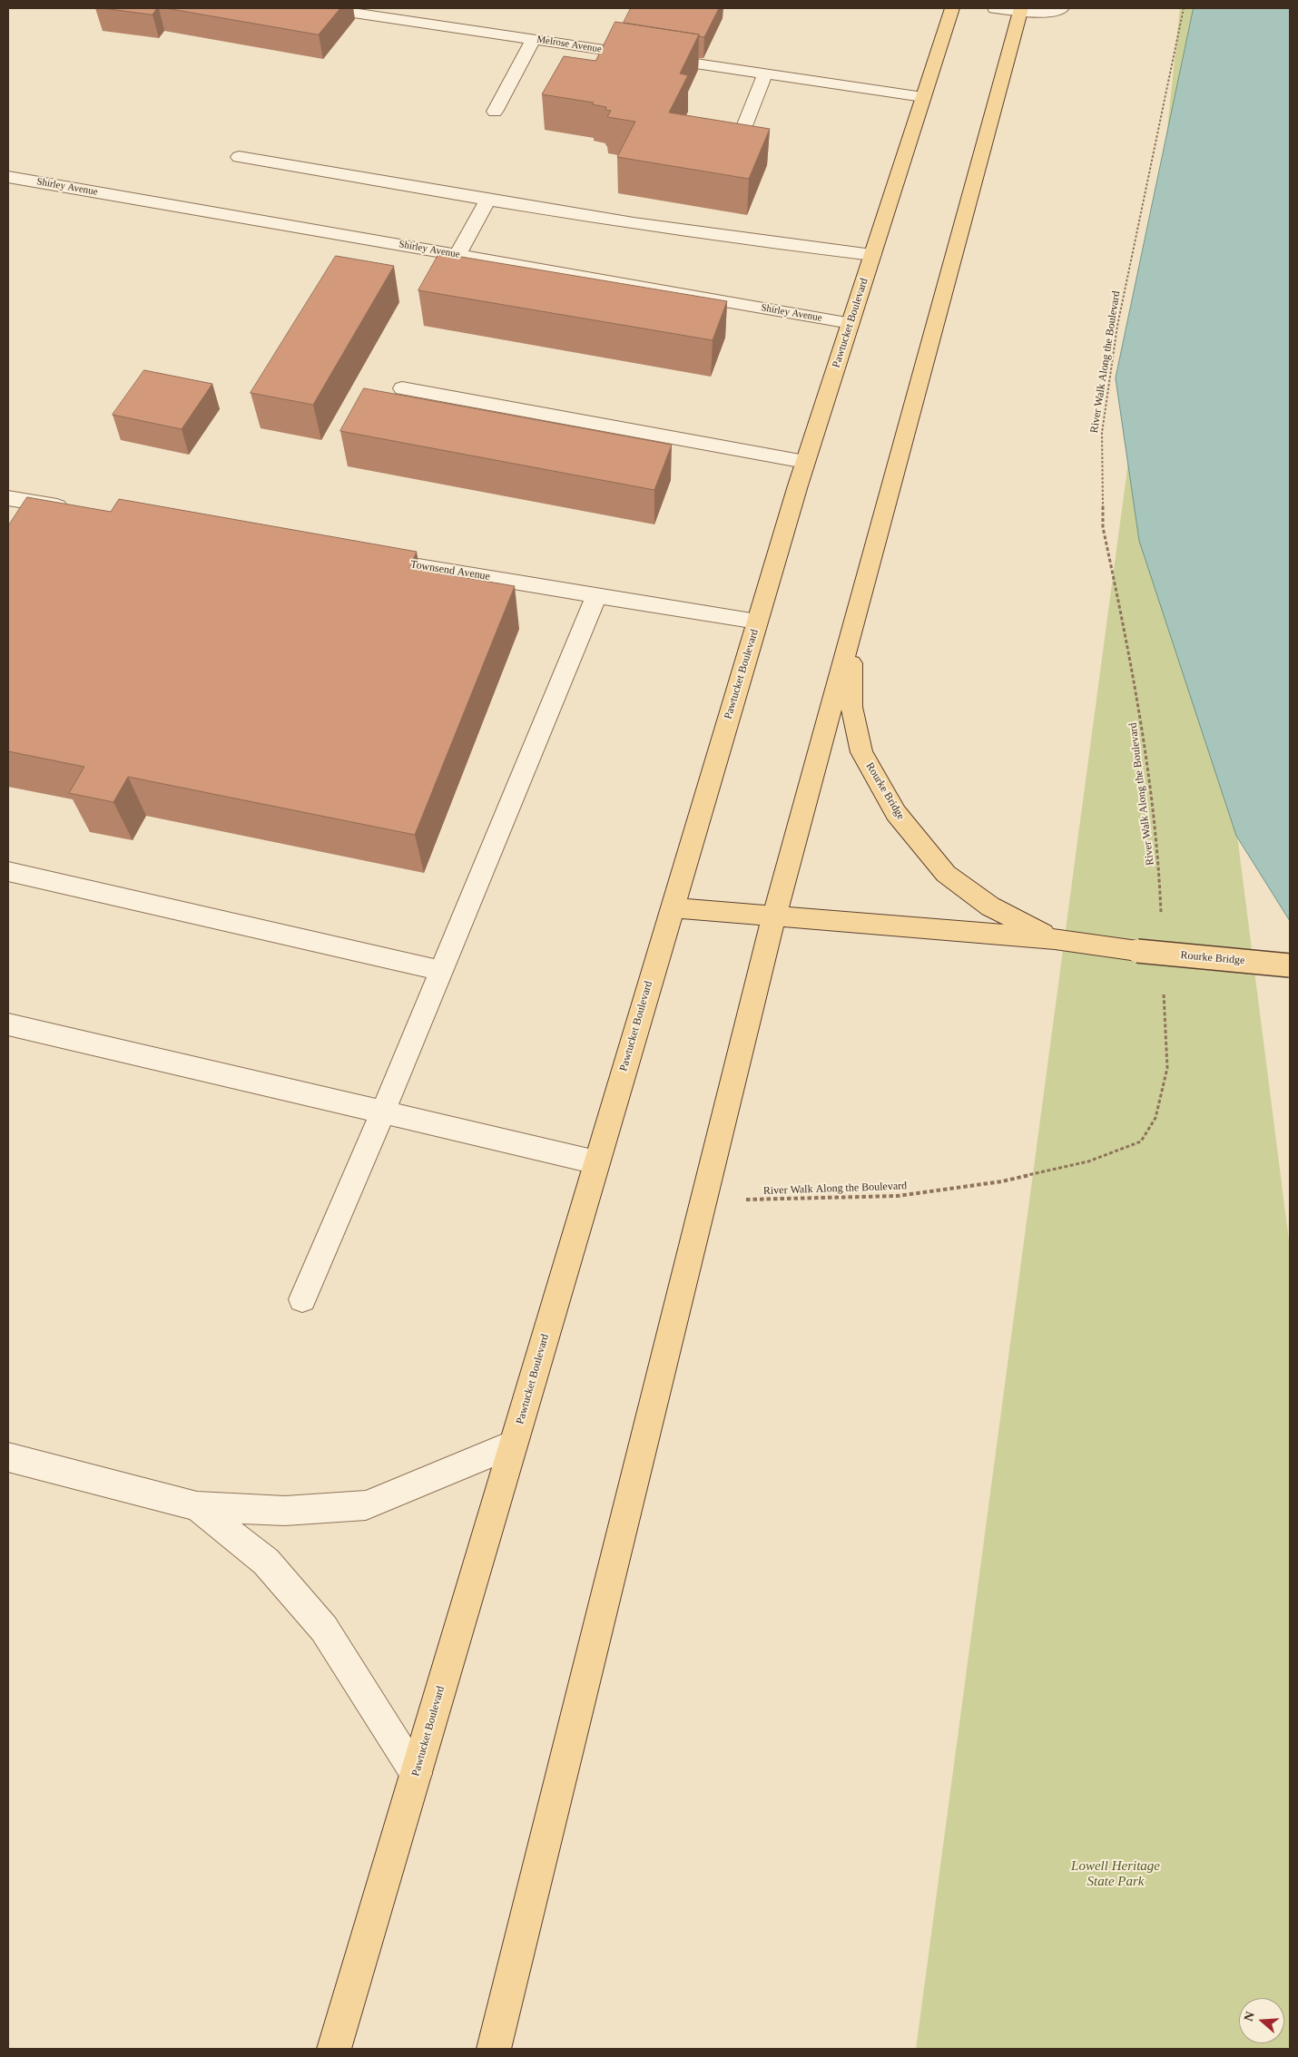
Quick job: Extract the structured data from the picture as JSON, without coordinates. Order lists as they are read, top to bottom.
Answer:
{
  "streets": {
    "main road": ["Pawtucket Boulevard", "Rourke Bridge"],
    "street": ["Melrose Avenue", "Shirley Avenue", "Townsend Avenue"],
    "path": ["River Walk Along the Boulevard"]
  },
  "crossings": [
    ["Melrose Avenue", "Pawtucket Boulevard"],
    ["Shirley Avenue", "Pawtucket Boulevard"],
    ["Pawtucket Boulevard", "Townsend Avenue"],
    ["Pawtucket Boulevard", "Rourke Bridge"]
  ],
  "parks": ["Lowell Heritage State Park"],
  "north": "left"
}
